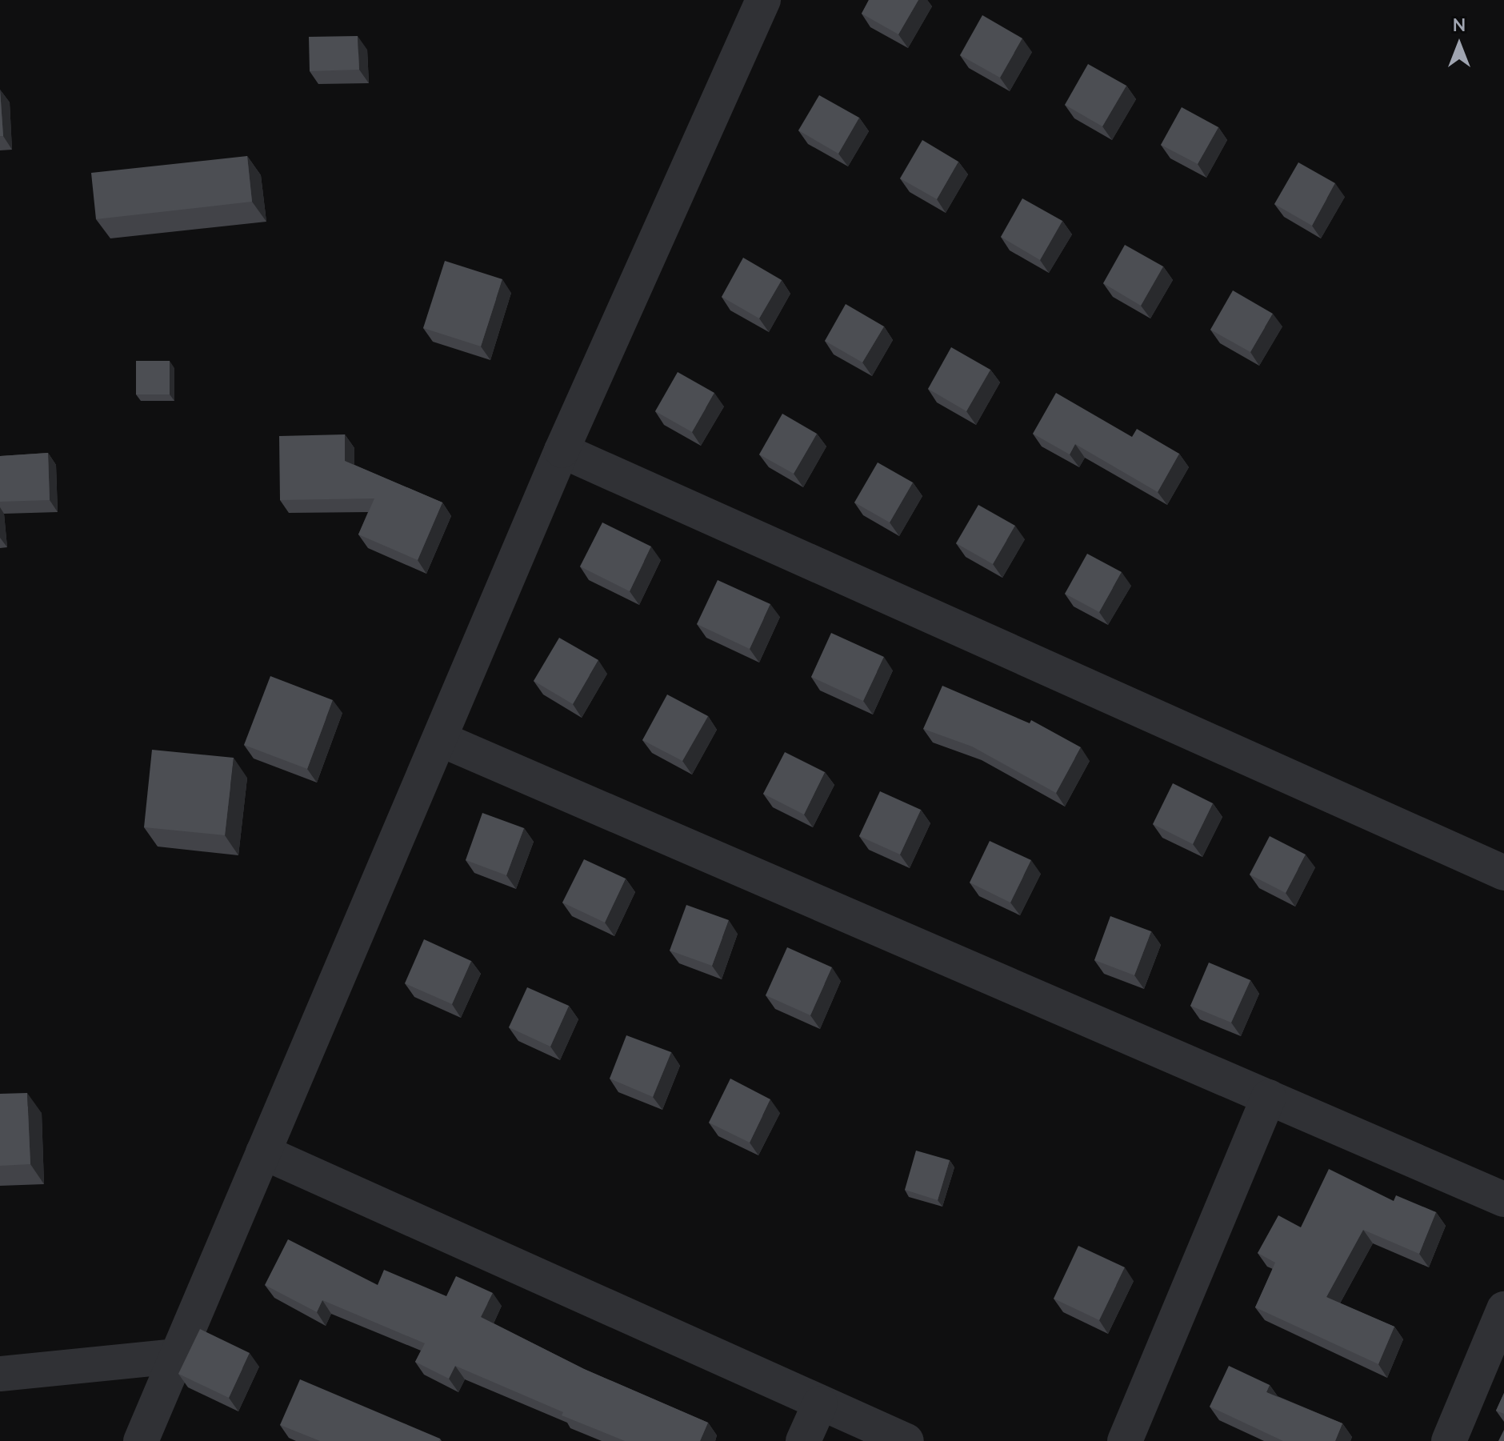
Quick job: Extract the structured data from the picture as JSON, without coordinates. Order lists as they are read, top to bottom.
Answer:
{
  "north": "top"
}
